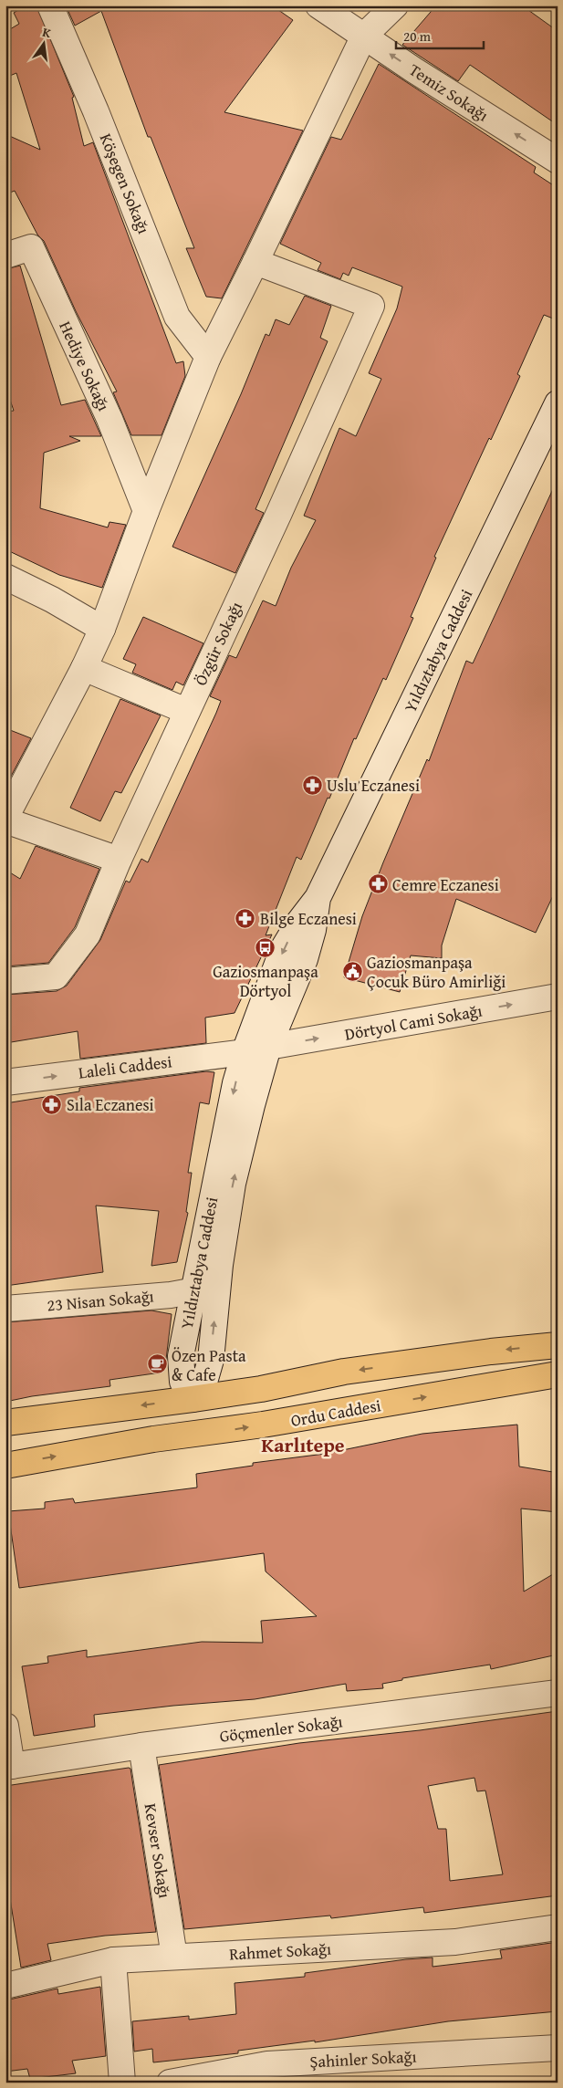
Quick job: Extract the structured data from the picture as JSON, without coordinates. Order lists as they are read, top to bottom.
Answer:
{
  "streets": {
    "main road": ["Ordu Caddesi"],
    "street": [
      "Temiz Sokağı",
      "Köşegen Sokağı",
      "Hediye Sokağı",
      "Özgür Sokağı",
      "Yıldıztabya Caddesi",
      "Dörtyol Cami Sokağı",
      "Laleli Caddesi",
      "23 Nisan Sokağı",
      "Göçmenler Sokağı",
      "Kevser Sokağı",
      "Rahmet Sokağı",
      "Şahinler Sokağı"
    ]
  },
  "crossings": [
    ["Yıldıztabya Caddesi", "Dörtyol Cami Sokağı"],
    ["Yıldıztabya Caddesi", "Laleli Caddesi"],
    ["Yıldıztabya Caddesi", "23 Nisan Sokağı"],
    ["Dörtyol Cami Sokağı", "Laleli Caddesi"],
    ["Göçmenler Sokağı", "Kevser Sokağı"],
    ["Kevser Sokağı", "Rahmet Sokağı"]
  ],
  "one_way": ["Temiz Sokağı", "Dörtyol Cami Sokağı", "Laleli Caddesi"],
  "districts": ["Karlıtepe"],
  "places": {
    "pharmacy": [
      "Uslu Eczanesi",
      "Cemre Eczanesi",
      "Bilge Eczanesi",
      "Sıla Eczanesi"
    ],
    "bus stop": ["Gaziosmanpaşa Dörtyol"],
    "public building": ["Gaziosmanpaşa Çocuk Büro Amirliği"],
    "cafe": ["Özen Pasta & Cafe"]
  },
  "scale_bar": "20 m",
  "north": "top"
}
